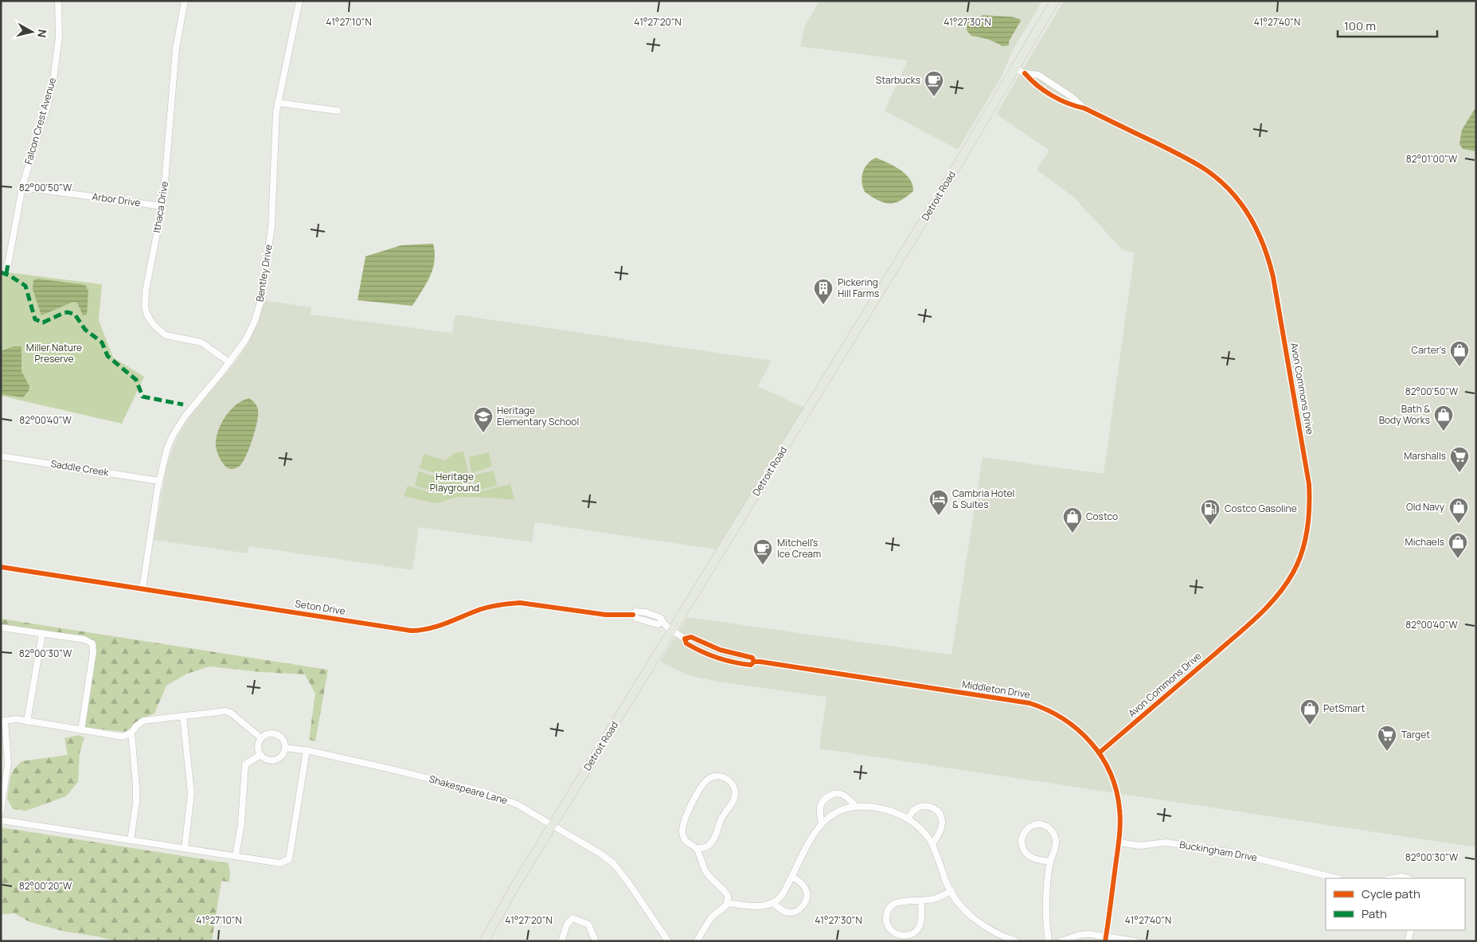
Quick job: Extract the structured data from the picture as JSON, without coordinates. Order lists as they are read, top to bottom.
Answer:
{
  "streets": {
    "main road": ["Detroit Road"],
    "street": [
      "Falcon Crest Avenue",
      "Arbor Drive",
      "Ithaca Drive",
      "Bentley Drive",
      "Avon Commons Drive",
      "Saddle Creek",
      "Seton Drive",
      "Middleton Drive",
      "Shakespeare Lane",
      "Buckingham Drive"
    ]
  },
  "crossings": [
    ["Falcon Crest Avenue", "Arbor Drive"],
    ["Detroit Road", "Avon Commons Drive"],
    ["Detroit Road", "Seton Drive"],
    ["Detroit Road", "Middleton Drive"],
    ["Detroit Road", "Shakespeare Lane"],
    ["Arbor Drive", "Ithaca Drive"],
    ["Ithaca Drive", "Bentley Drive"],
    ["Bentley Drive", "Saddle Creek"],
    ["Bentley Drive", "Seton Drive"],
    ["Avon Commons Drive", "Middleton Drive"],
    ["Seton Drive", "Middleton Drive"],
    ["Middleton Drive", "Buckingham Drive"]
  ],
  "parks": ["Miller Nature Preserve", "Heritage Playground"],
  "places": {
    "cafe": ["Starbucks", "Mitchell's Ice Cream"],
    "building": ["Pickering Hill Farms"],
    "shop": [
      "Carter's",
      "Bath & Body Works",
      "Old Navy",
      "Costco",
      "Michaels",
      "PetSmart"
    ],
    "school or university": ["Heritage Elementary School"],
    "supermarket": ["Marshalls", "Target"],
    "hotel": ["Cambria Hotel & Suites"],
    "fuel station": ["Costco Gasoline"]
  },
  "legend": ["Cycle path", "Path"],
  "scale_bar": "100 m",
  "north": "right",
  "coordinates": [
    "41°27'10\"N",
    "41°27'20\"N",
    "41°27'30\"N",
    "41°27'40\"N",
    "82°01'00\"W",
    "82°00'50\"W",
    "82°00'40\"W",
    "82°00'30\"W",
    "82°00'20\"W"
  ]
}
